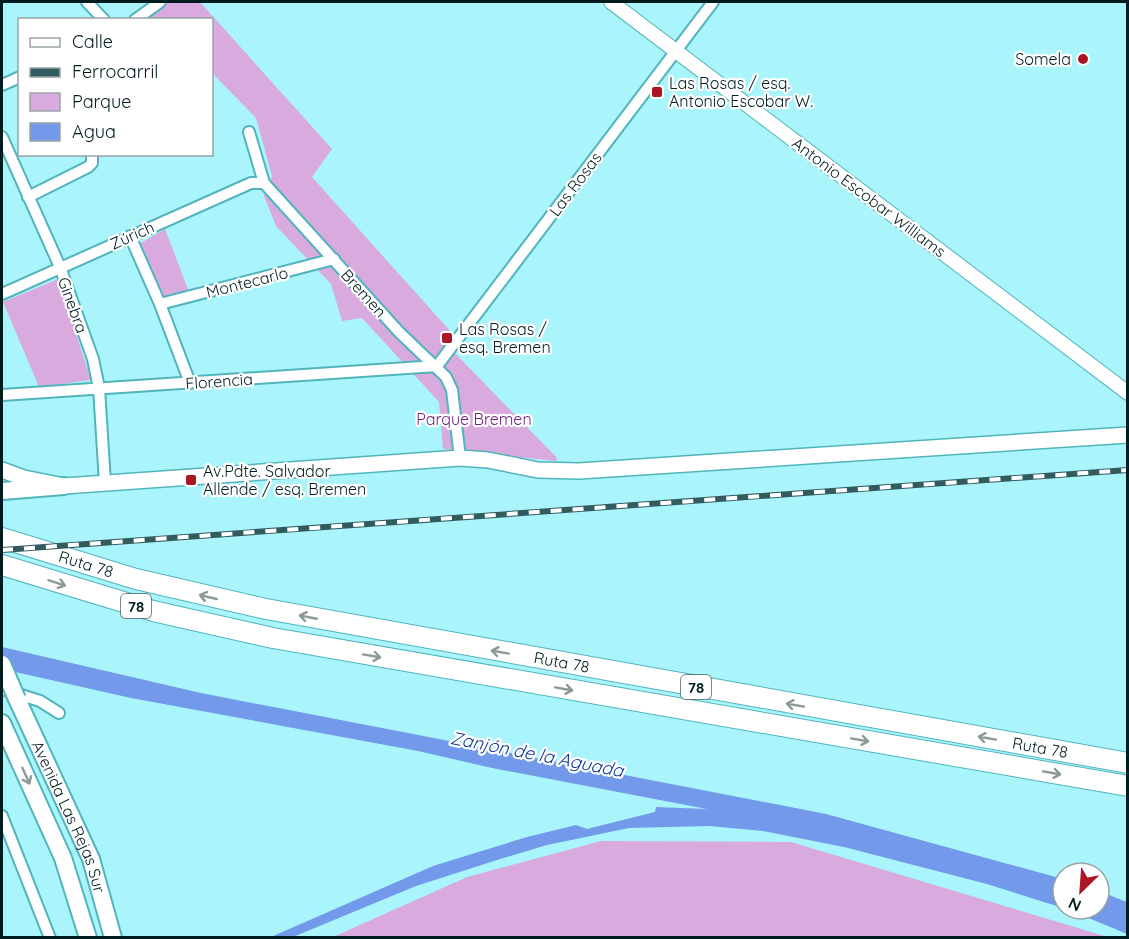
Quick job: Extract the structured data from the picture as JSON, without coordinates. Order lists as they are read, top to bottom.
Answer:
{
  "streets": {
    "highway": ["Ruta 78", "78"],
    "main road": ["Avenida Las Rejas Sur"],
    "street": [
      "Las Rosas",
      "Antonio Escobar Williams",
      "Zúrich",
      "Montecarlo",
      "Bremen",
      "Ginebra",
      "Florencia"
    ]
  },
  "crossings": [
    ["Las Rosas", "Antonio Escobar Williams"],
    ["Las Rosas", "Bremen"],
    ["Las Rosas", "Florencia"],
    ["Zúrich", "Bremen"],
    ["Zúrich", "Ginebra"],
    ["Montecarlo", "Bremen"],
    ["Bremen", "Florencia"],
    ["Ginebra", "Florencia"]
  ],
  "water": ["Zanjón de la Aguada"],
  "parks": ["Parque Bremen"],
  "places": {
    "other": ["Somela"],
    "transit": ["Las Rosas / esq. Antonio Escobar W.", "Las Rosas / esq. Bremen", "Av.Pdte. Salvador Allende / esq. Bremen"]
  },
  "legend": [
    "Calle",
    "Ferrocarril",
    "Parque",
    "Agua"
  ],
  "north": "bottom left"
}
